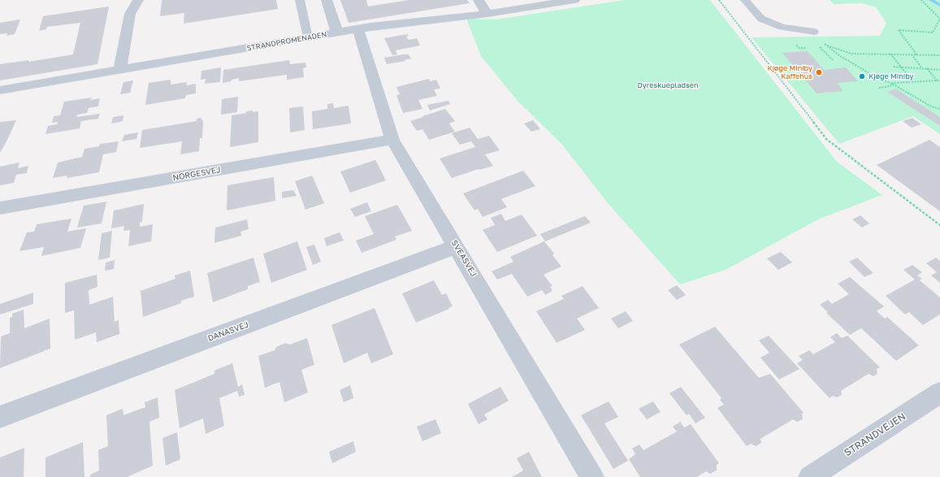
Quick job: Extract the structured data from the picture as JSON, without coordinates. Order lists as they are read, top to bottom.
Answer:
{
  "streets": {
    "street": [
      "STRANDPROMENADEN",
      "NORGESVEJ",
      "SVEASVEJ",
      "DANASVEJ",
      "STRANDVEJEN"
    ]
  },
  "crossings": [
    ["STRANDPROMENADEN", "SVEASVEJ"],
    ["NORGESVEJ", "SVEASVEJ"],
    ["SVEASVEJ", "DANASVEJ"]
  ],
  "parks": ["Dyreskuepladsen"],
  "places": ["Kjøge Miniby Kaffehus", "Kjøge Miniby"]
}
